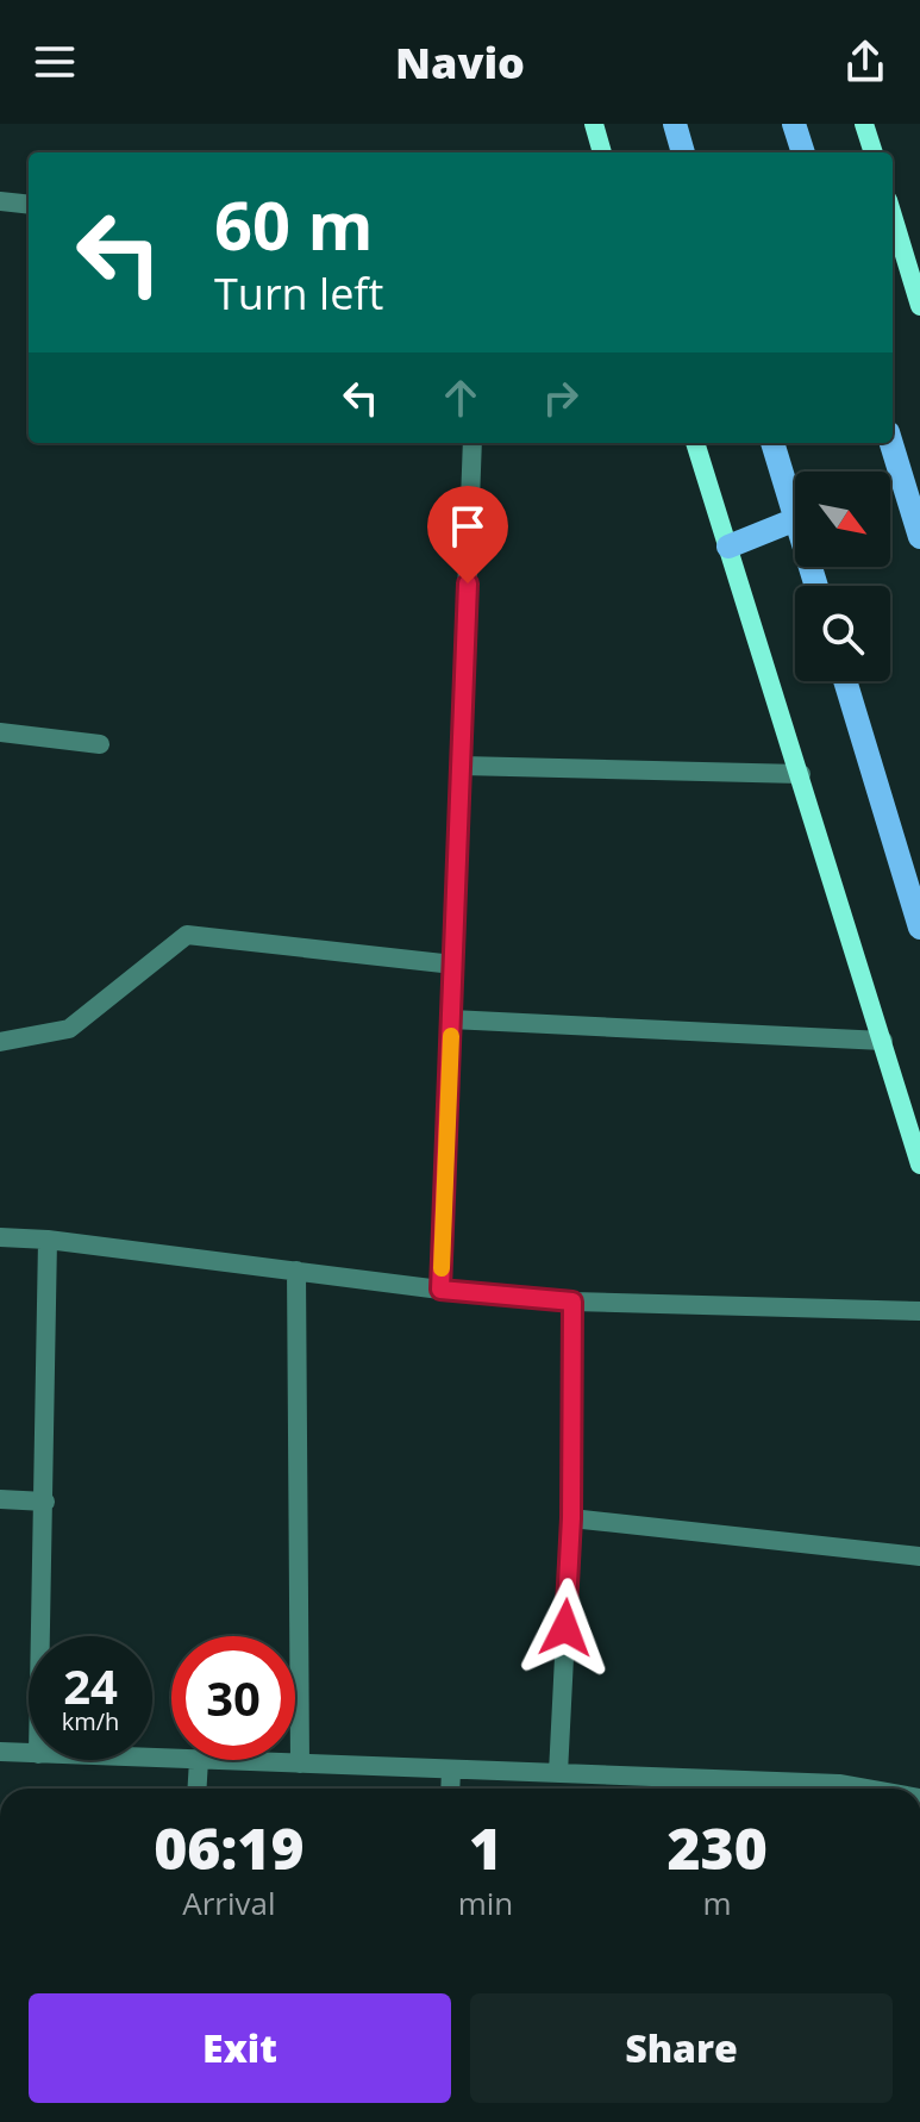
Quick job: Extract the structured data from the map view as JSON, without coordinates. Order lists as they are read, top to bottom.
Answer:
{
  "north": "bottom right",
  "page": {
    "header": "Navio",
    "turn": ["60 m", "Turn left"],
    "speed": "24 km/h",
    "limit": "30",
    "eta": [
      "06:19",
      "Arrival",
      "1",
      "min",
      "230",
      "m"
    ],
    "buttons": ["Exit", "Share"]
  }
}
